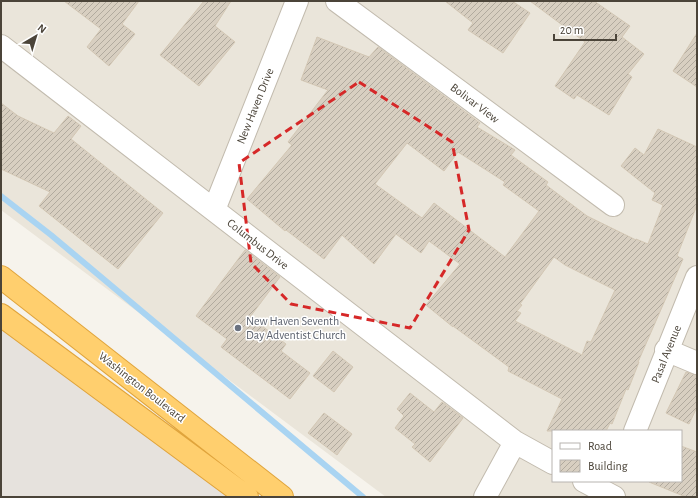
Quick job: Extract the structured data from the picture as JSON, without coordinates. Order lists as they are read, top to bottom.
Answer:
{
  "streets": {
    "highway": ["Washington Boulevard"],
    "street": [
      "Bolivar View",
      "New Haven Drive",
      "Columbus Drive",
      "Pasal Avenue"
    ]
  },
  "crossings": [
    ["New Haven Drive", "Columbus Drive"]
  ],
  "places": ["New Haven Seventh Day Adventist Church"],
  "legend": ["Road", "Building"],
  "scale_bar": "20 m",
  "north": "top right"
}
